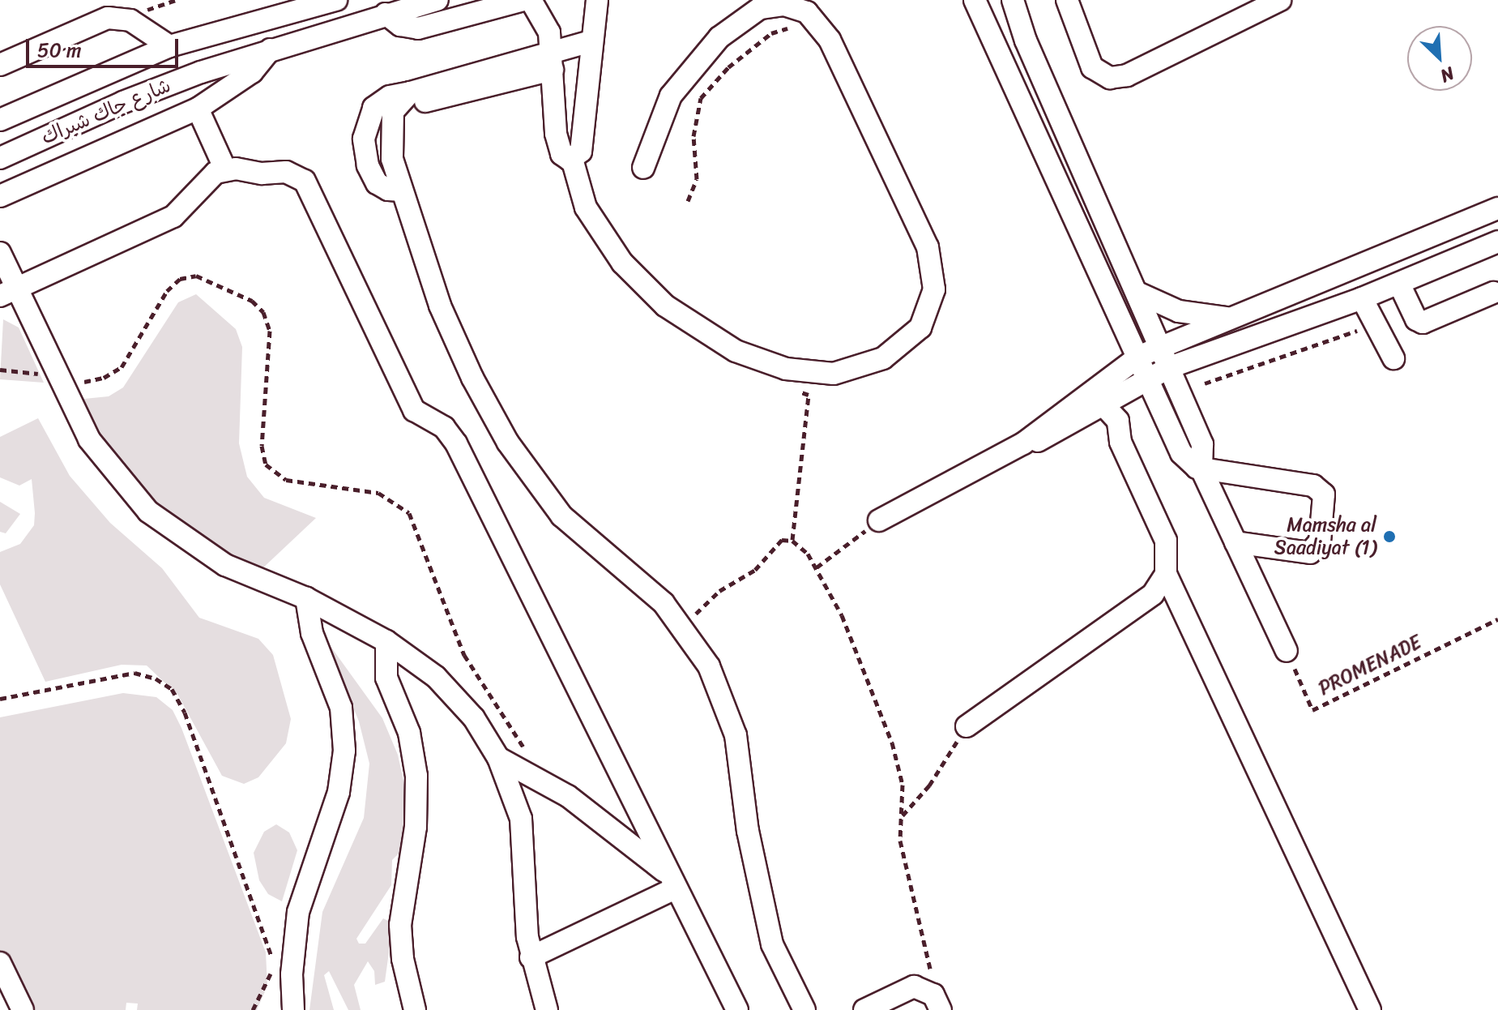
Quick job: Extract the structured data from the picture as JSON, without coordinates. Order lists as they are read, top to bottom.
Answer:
{
  "streets": {
    "street": ["شارع جاك شيراك"],
    "path": ["PROMENADE"]
  },
  "places": ["Mamsha al Saadiyat (1)"],
  "scale_bar": "50 m",
  "north": "bottom right"
}
